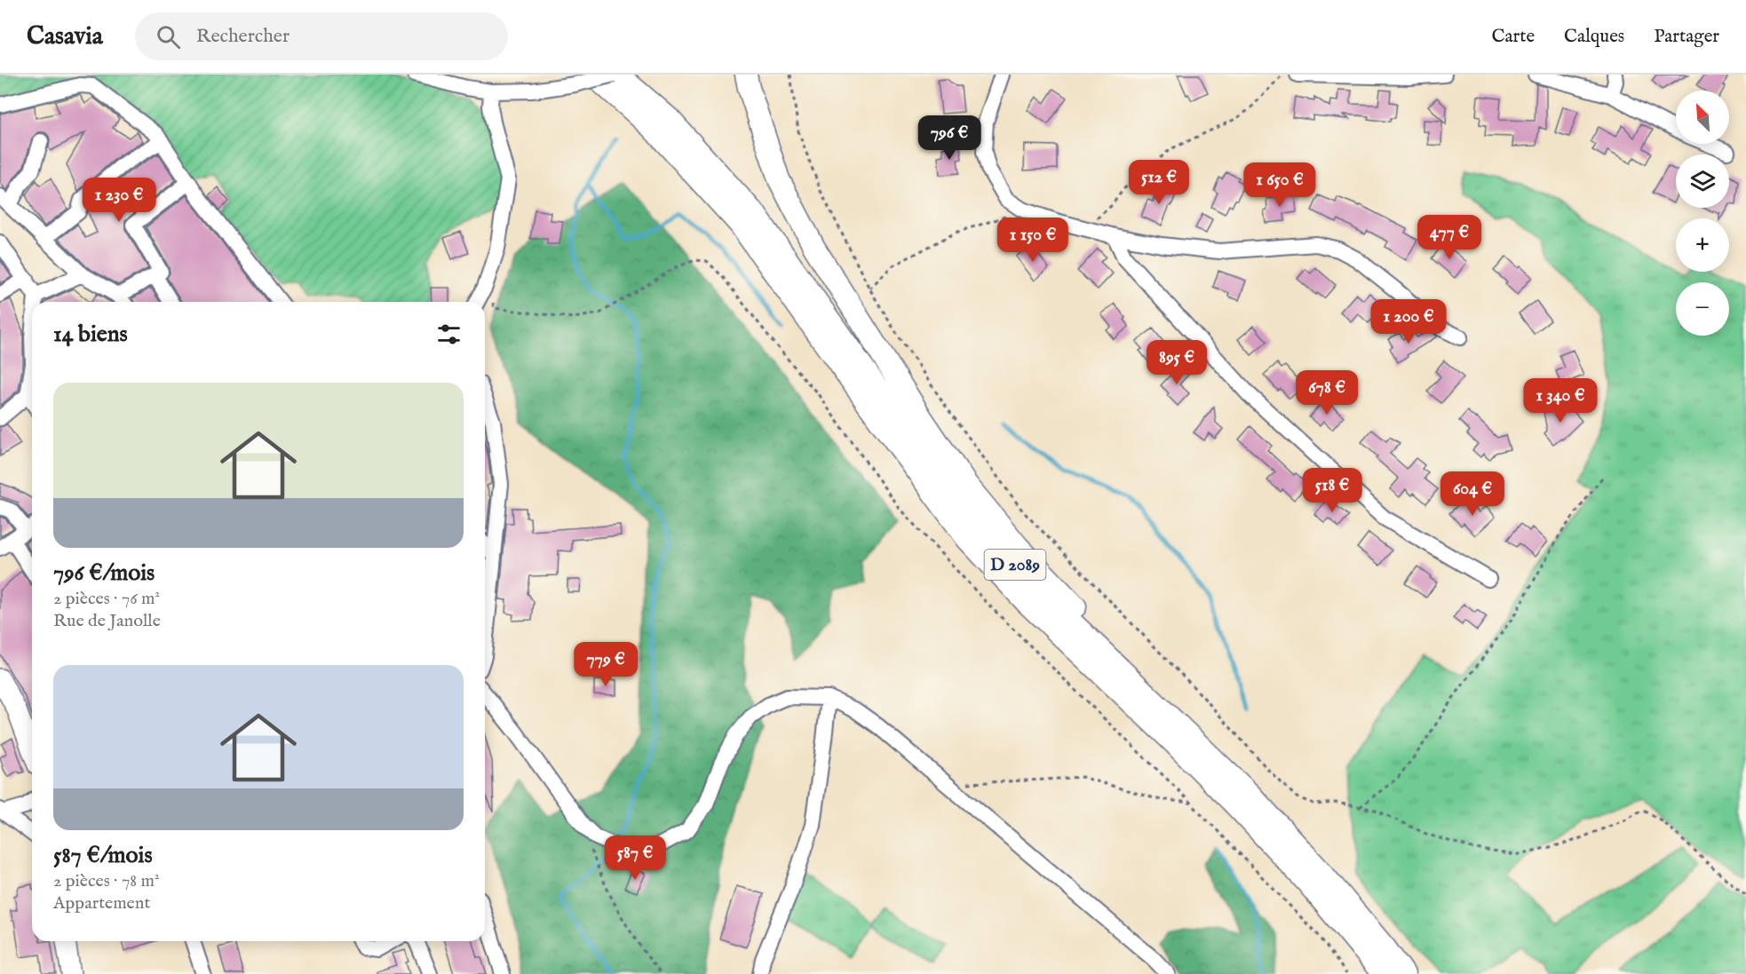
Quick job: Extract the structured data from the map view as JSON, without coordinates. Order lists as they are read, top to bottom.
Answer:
{
  "streets": {
    "highway": ["D 2089"]
  },
  "north": "top left",
  "page": {
    "header": "Casavia",
    "search": "Rechercher",
    "nav": ["Carte", "Calques", "Partager"],
    "map_buttons": ["+", "−"],
    "price": [
      "796 €",
      "512 €",
      "1 650 €",
      "1 230 €",
      "477 €",
      "1 150 €",
      "1 200 €",
      "895 €",
      "678 €",
      "1 340 €",
      "518 €",
      "604 €",
      "779 €",
      "587 €"
    ],
    "heading": "14 biens",
    "list": [
      {
        "name": "796 €/mois",
        "note": "2 pièces · 76 m² · Rue de Janolle"
      },
      {
        "name": "587 €/mois",
        "note": "2 pièces · 78 m² · Appartement"
      }
    ]
  }
}
